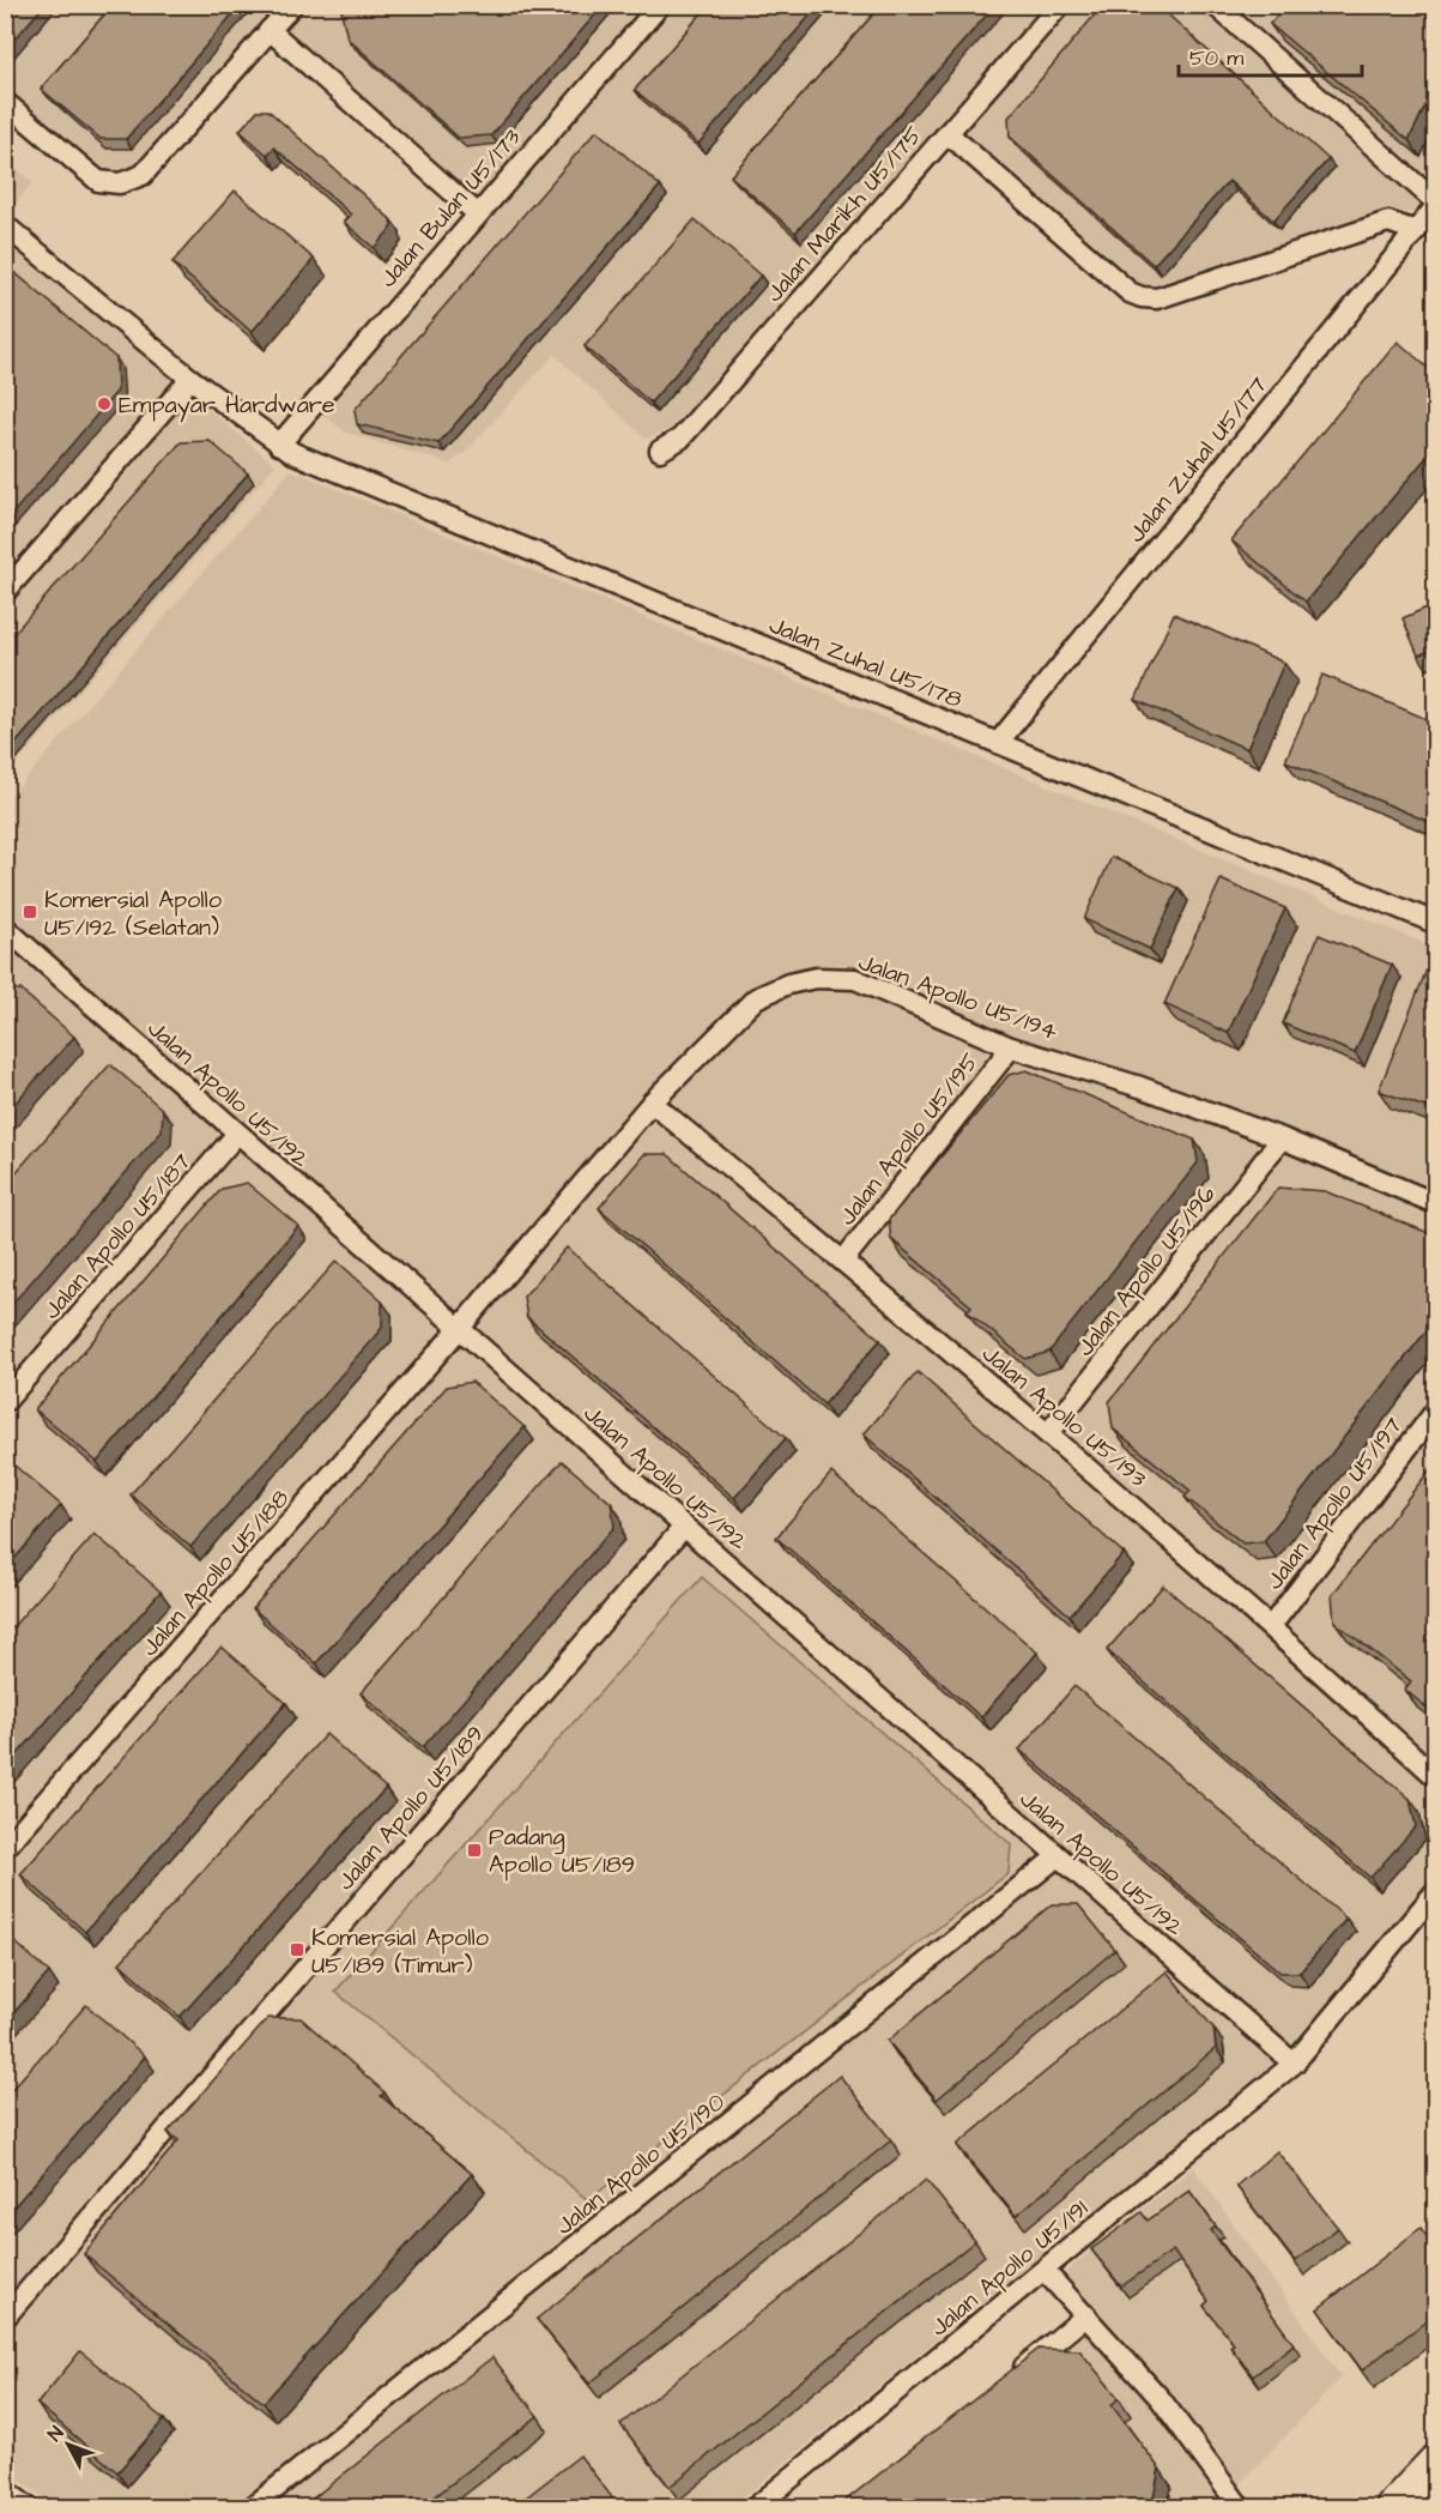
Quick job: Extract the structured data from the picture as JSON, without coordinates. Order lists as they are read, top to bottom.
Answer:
{
  "streets": {
    "street": [
      "Jalan Bulan U5/173",
      "Jalan Marikh U5/175",
      "Jalan Zuhal U5/177",
      "Jalan Zuhal U5/178",
      "Jalan Apollo U5/194",
      "Jalan Apollo U5/192",
      "Jalan Apollo U5/195",
      "Jalan Apollo U5/187",
      "Jalan Apollo U5/196",
      "Jalan Apollo U5/193",
      "Jalan Apollo U5/197",
      "Jalan Apollo U5/188",
      "Jalan Apollo U5/189",
      "Jalan Apollo U5/190",
      "Jalan Apollo U5/191"
    ]
  },
  "crossings": [
    ["Jalan Bulan U5/173", "Jalan Zuhal U5/178"],
    ["Jalan Zuhal U5/177", "Jalan Zuhal U5/178"],
    ["Jalan Apollo U5/194", "Jalan Apollo U5/192"],
    ["Jalan Apollo U5/194", "Jalan Apollo U5/195"],
    ["Jalan Apollo U5/194", "Jalan Apollo U5/196"],
    ["Jalan Apollo U5/194", "Jalan Apollo U5/193"],
    ["Jalan Apollo U5/194", "Jalan Apollo U5/188"],
    ["Jalan Apollo U5/192", "Jalan Apollo U5/187"],
    ["Jalan Apollo U5/192", "Jalan Apollo U5/188"],
    ["Jalan Apollo U5/192", "Jalan Apollo U5/189"],
    ["Jalan Apollo U5/192", "Jalan Apollo U5/190"],
    ["Jalan Apollo U5/192", "Jalan Apollo U5/191"],
    ["Jalan Apollo U5/195", "Jalan Apollo U5/193"],
    ["Jalan Apollo U5/196", "Jalan Apollo U5/193"],
    ["Jalan Apollo U5/193", "Jalan Apollo U5/197"]
  ],
  "places": {
    "other": ["Empayar Hardware"],
    "transit": ["Komersial Apollo U5/192 (Selatan)", "Padang Apollo U5/189", "Komersial Apollo U5/189 (Timur)"]
  },
  "scale_bar": "50 m",
  "north": "top left"
}
